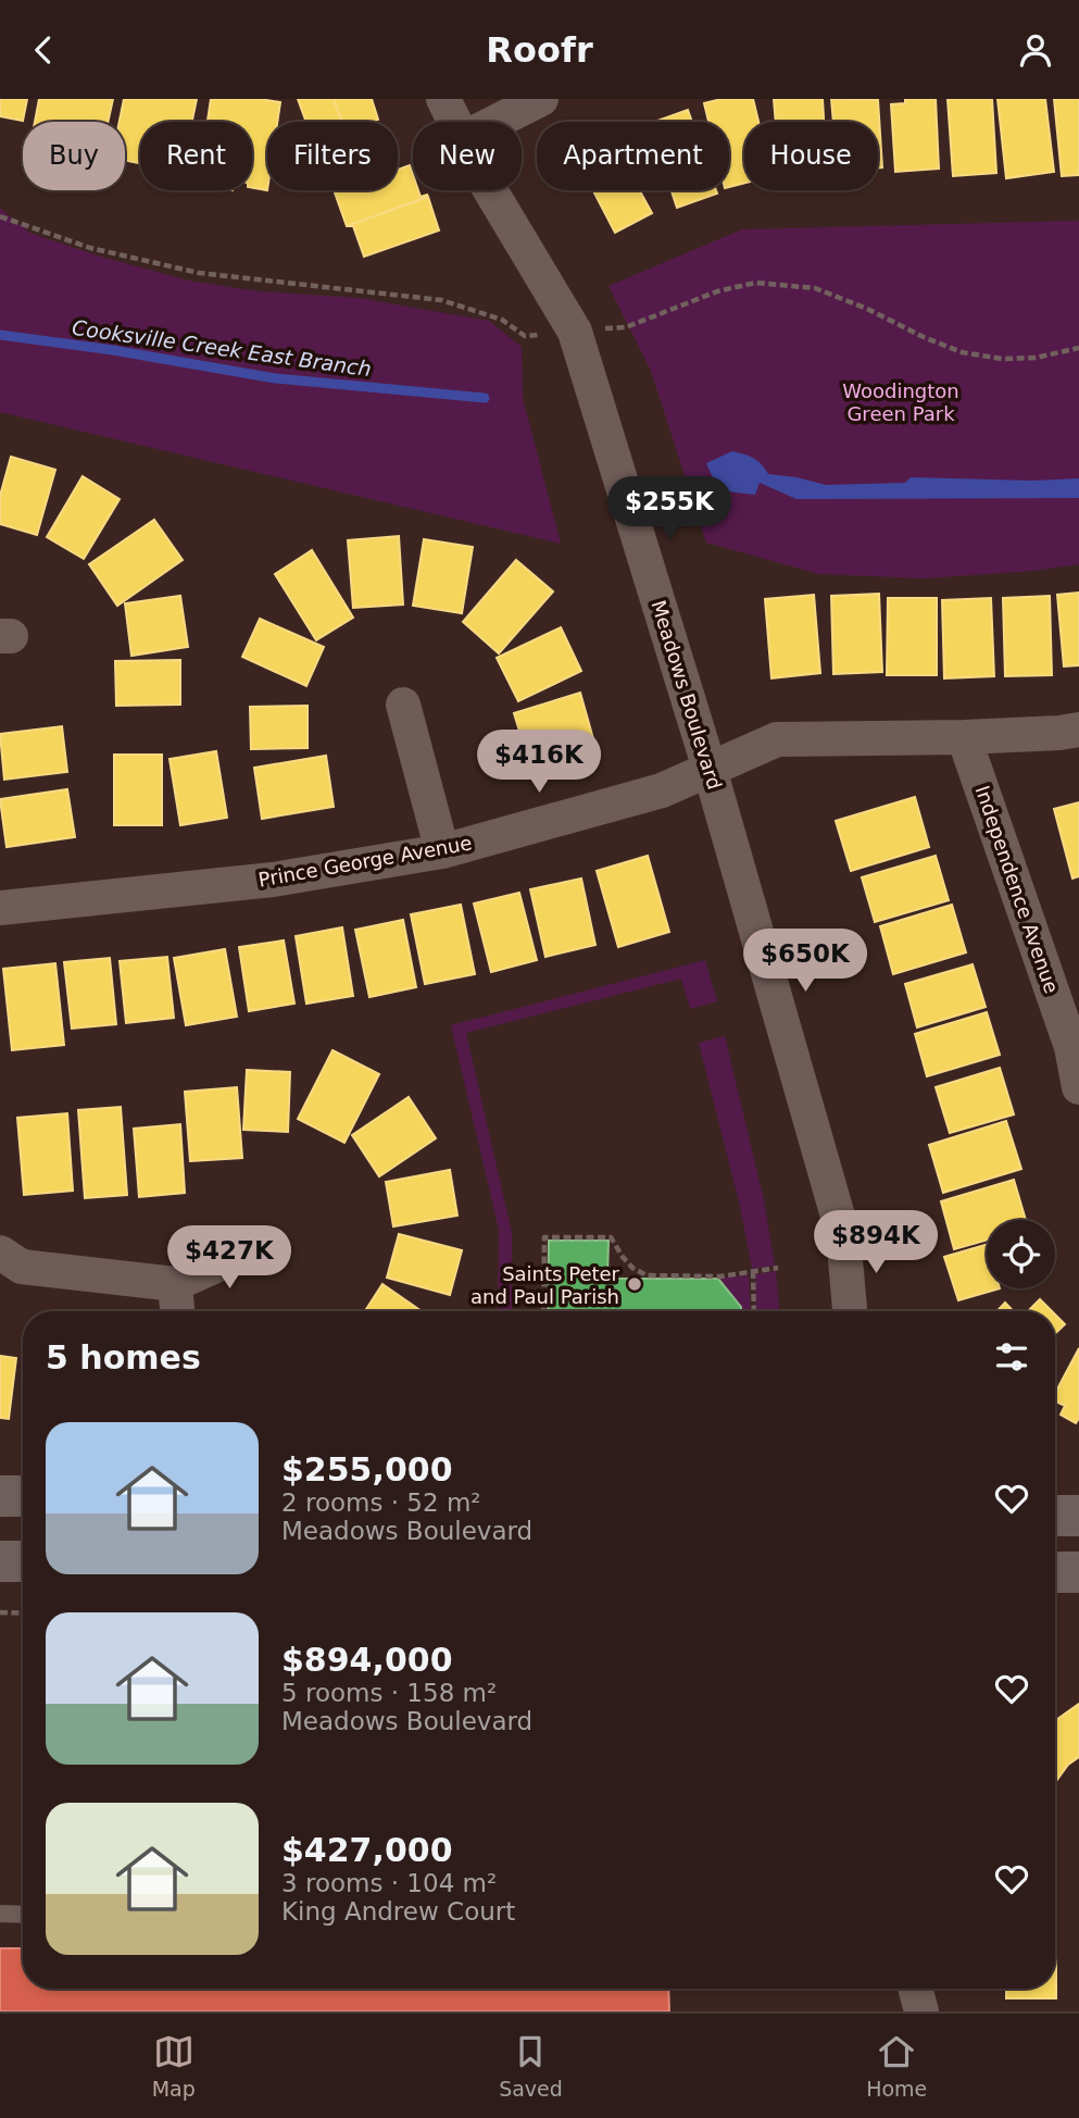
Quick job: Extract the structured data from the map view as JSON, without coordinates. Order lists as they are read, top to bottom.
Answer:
{
  "streets": {
    "street": ["Meadows Boulevard", "Prince George Avenue", "Independence Avenue"]
  },
  "crossings": [
    ["Meadows Boulevard", "Prince George Avenue"],
    ["Prince George Avenue", "Independence Avenue"]
  ],
  "water": ["Cooksville Creek East Branch"],
  "parks": ["Woodington Green Park"],
  "places": ["Saints Peter and Paul Parish"],
  "page": {
    "header": "Roofr",
    "chip": [
      "Buy",
      "Rent",
      "Filters",
      "New",
      "Apartment",
      "House"
    ],
    "price": [
      "$255K",
      "$416K",
      "$650K",
      "$894K",
      "$427K"
    ],
    "heading": "5 homes",
    "list": [
      {
        "name": "$255,000",
        "note": "2 rooms · 52 m² · Meadows Boulevard"
      },
      {
        "name": "$894,000",
        "note": "5 rooms · 158 m² · Meadows Boulevard"
      },
      {
        "name": "$427,000",
        "note": "3 rooms · 104 m² · King Andrew Court"
      }
    ],
    "tabs": ["Map", "Saved", "Home"]
  }
}
